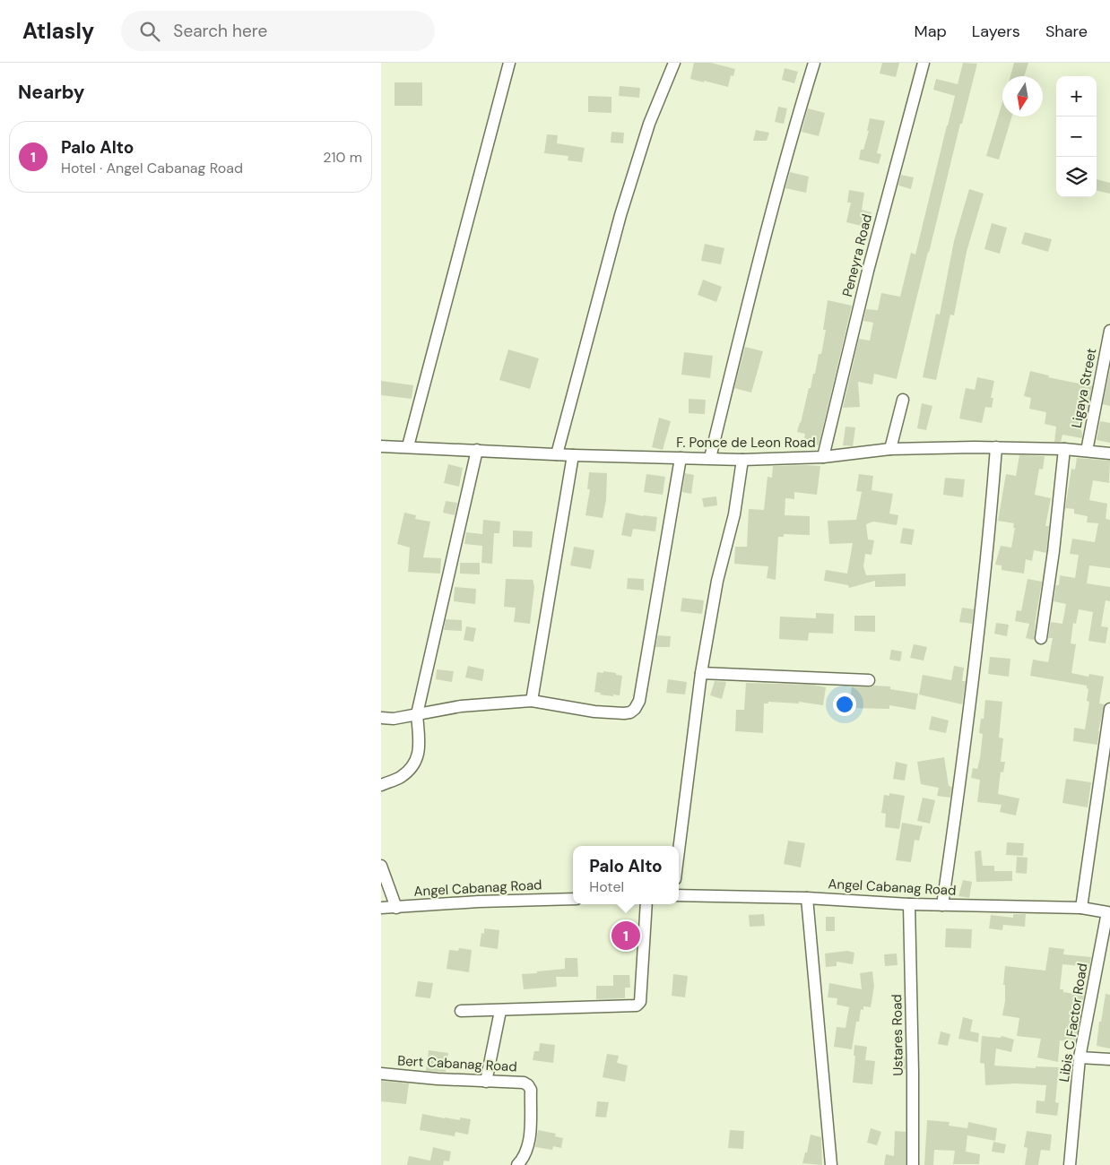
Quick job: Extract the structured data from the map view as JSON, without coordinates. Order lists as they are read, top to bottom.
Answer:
{
  "streets": {
    "street": [
      "Peneyra Road",
      "Ligaya Street",
      "F. Ponce de Leon Road",
      "Angel Cabanag Road",
      "Libis C Factor Road",
      "Ustares Road",
      "Bert Cabanag Road"
    ]
  },
  "crossings": [
    ["Peneyra Road", "F. Ponce de Leon Road"],
    ["Ligaya Street", "F. Ponce de Leon Road"],
    ["Angel Cabanag Road", "Libis C Factor Road"],
    ["Angel Cabanag Road", "Ustares Road"]
  ],
  "north": "bottom",
  "page": {
    "header": "Atlasly",
    "search": "Search here",
    "nav": ["Map", "Layers", "Share"],
    "heading": "Nearby",
    "map_buttons": ["+", "−"],
    "list": [
      {
        "mark": "1",
        "name": "Palo Alto",
        "note": "Hotel · Angel Cabanag Road",
        "value": "210 m"
      }
    ],
    "popup": ["Palo Alto", "Hotel"],
    "pins": "1"
  }
}
